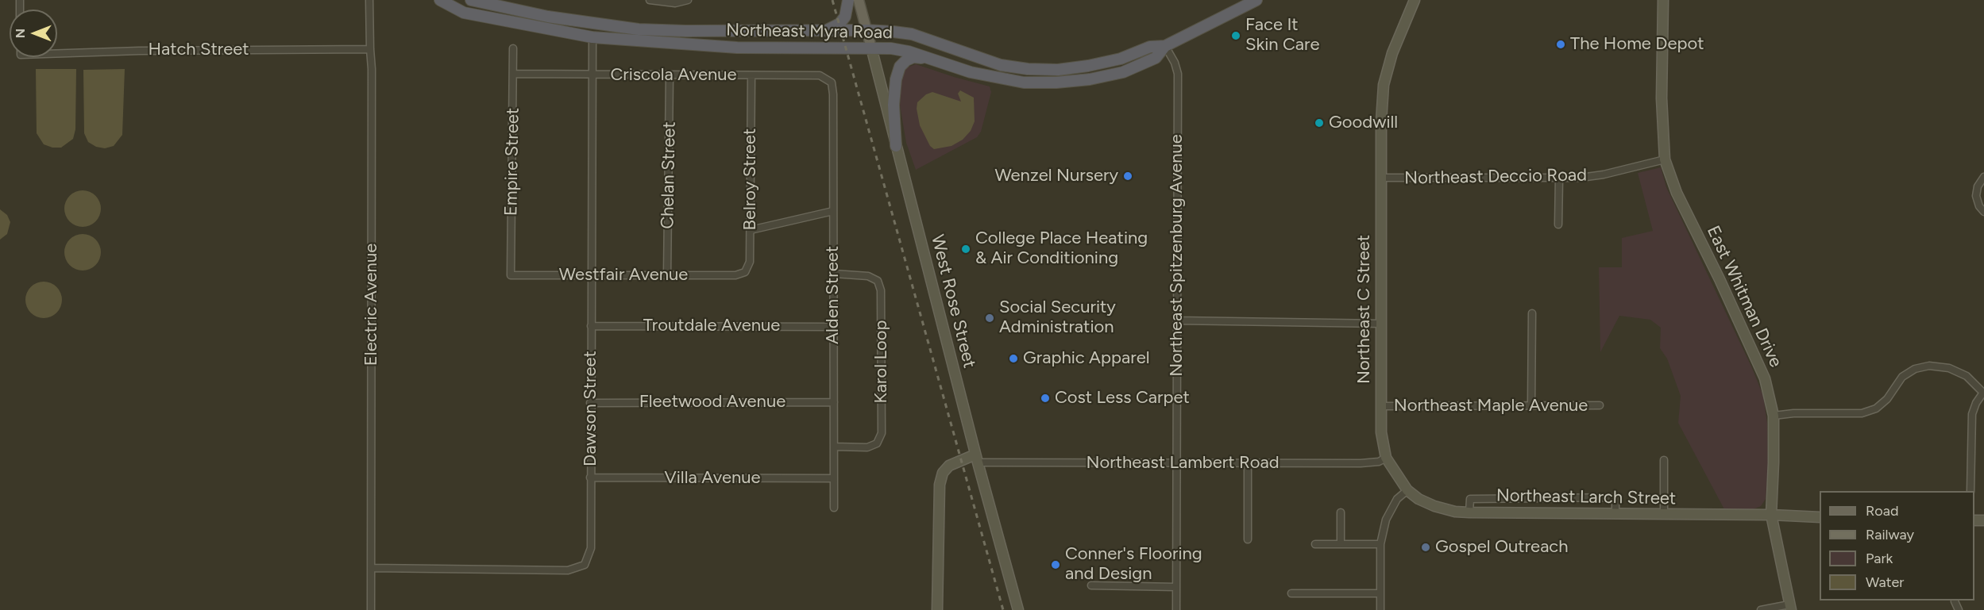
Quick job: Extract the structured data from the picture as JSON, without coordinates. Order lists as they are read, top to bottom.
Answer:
{
  "streets": {
    "highway": ["Northeast Myra Road"],
    "main road": [
      "East Whitman Drive",
      "West Rose Street",
      "Northeast C Street",
      "Northeast Larch Street"
    ],
    "street": [
      "Hatch Street",
      "Criscola Avenue",
      "Empire Street",
      "Chelan Street",
      "Northeast Deccio Road",
      "Belroy Street",
      "Northeast Spitzenburg Avenue",
      "Westfair Avenue",
      "Alden Street",
      "Electric Avenue",
      "Troutdale Avenue",
      "Karol Loop",
      "Fleetwood Avenue",
      "Northeast Maple Avenue",
      "Dawson Street",
      "Northeast Lambert Road",
      "Villa Avenue"
    ]
  },
  "crossings": [
    ["Northeast Myra Road", "Northeast Spitzenburg Avenue"],
    ["Northeast Myra Road", "West Rose Street"],
    ["Northeast Myra Road", "Dawson Street"],
    ["Hatch Street", "Electric Avenue"],
    ["Criscola Avenue", "Empire Street"],
    ["Criscola Avenue", "Chelan Street"],
    ["Criscola Avenue", "Belroy Street"],
    ["Criscola Avenue", "Alden Street"],
    ["Criscola Avenue", "Dawson Street"],
    ["Empire Street", "Westfair Avenue"],
    ["Chelan Street", "Westfair Avenue"],
    ["Northeast Deccio Road", "East Whitman Drive"],
    ["Northeast Deccio Road", "Northeast C Street"],
    ["Belroy Street", "Westfair Avenue"],
    ["Northeast Spitzenburg Avenue", "Northeast Lambert Road"],
    ["Westfair Avenue", "Dawson Street"],
    ["Alden Street", "Troutdale Avenue"],
    ["Alden Street", "Karol Loop"],
    ["Alden Street", "Fleetwood Avenue"],
    ["Alden Street", "Villa Avenue"],
    ["East Whitman Drive", "Northeast Larch Street"],
    ["West Rose Street", "Northeast Lambert Road"],
    ["Electric Avenue", "Dawson Street"],
    ["Northeast C Street", "Northeast Maple Avenue"],
    ["Northeast C Street", "Northeast Lambert Road"],
    ["Northeast C Street", "Northeast Larch Street"],
    ["Troutdale Avenue", "Dawson Street"],
    ["Fleetwood Avenue", "Dawson Street"],
    ["Dawson Street", "Villa Avenue"]
  ],
  "places": [
    "Face It Skin Care",
    "The Home Depot",
    "Goodwill",
    "Wenzel Nursery",
    "College Place Heating & Air Conditioning",
    "Social Security Administration",
    "Graphic Apparel",
    "Cost Less Carpet",
    "Gospel Outreach",
    "Conner's Flooring and Design"
  ],
  "legend": [
    "Road",
    "Railway",
    "Park",
    "Water"
  ],
  "north": "left"
}
